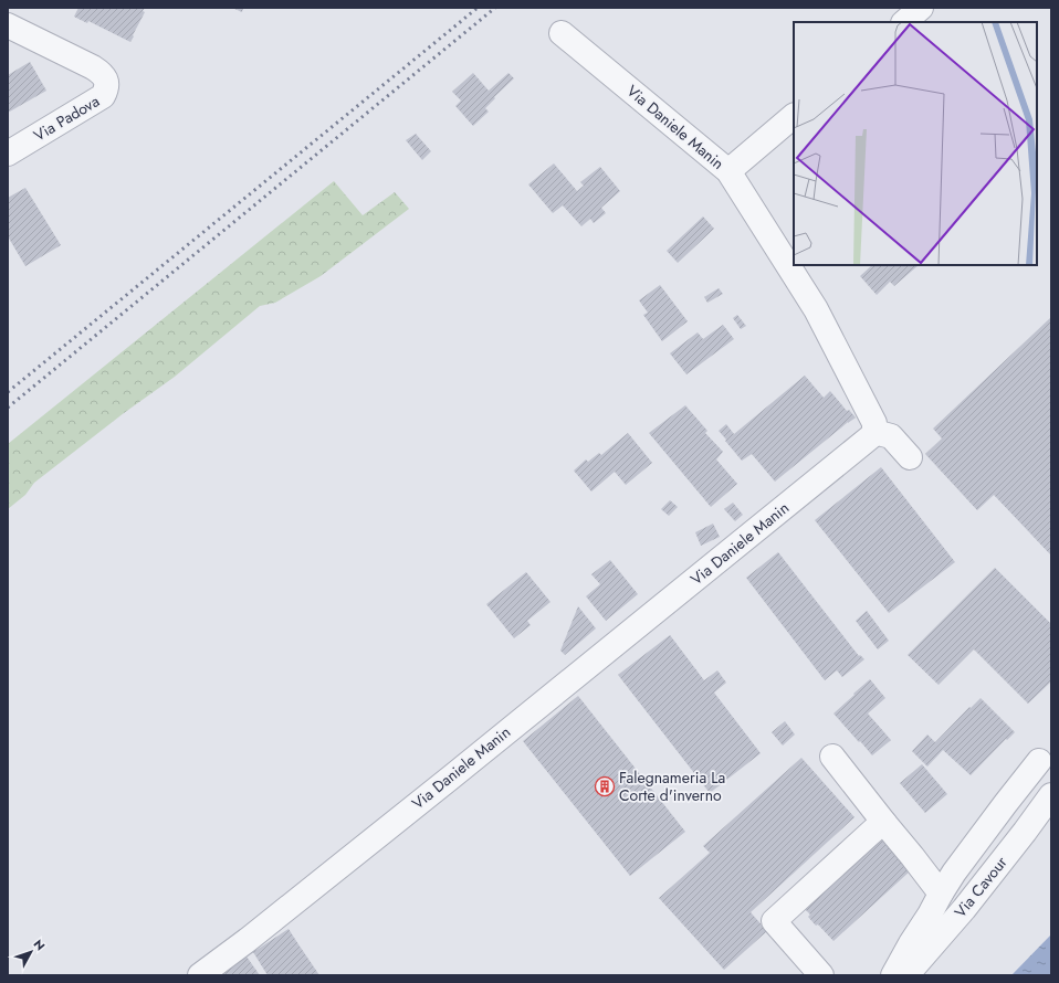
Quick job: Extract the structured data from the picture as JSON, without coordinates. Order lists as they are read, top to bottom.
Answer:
{
  "streets": {
    "street": ["Via Padova", "Via Daniele Manin", "Via Cavour"]
  },
  "places": {
    "building": ["Falegnameria La Corte d'inverno"]
  },
  "north": "top right"
}
